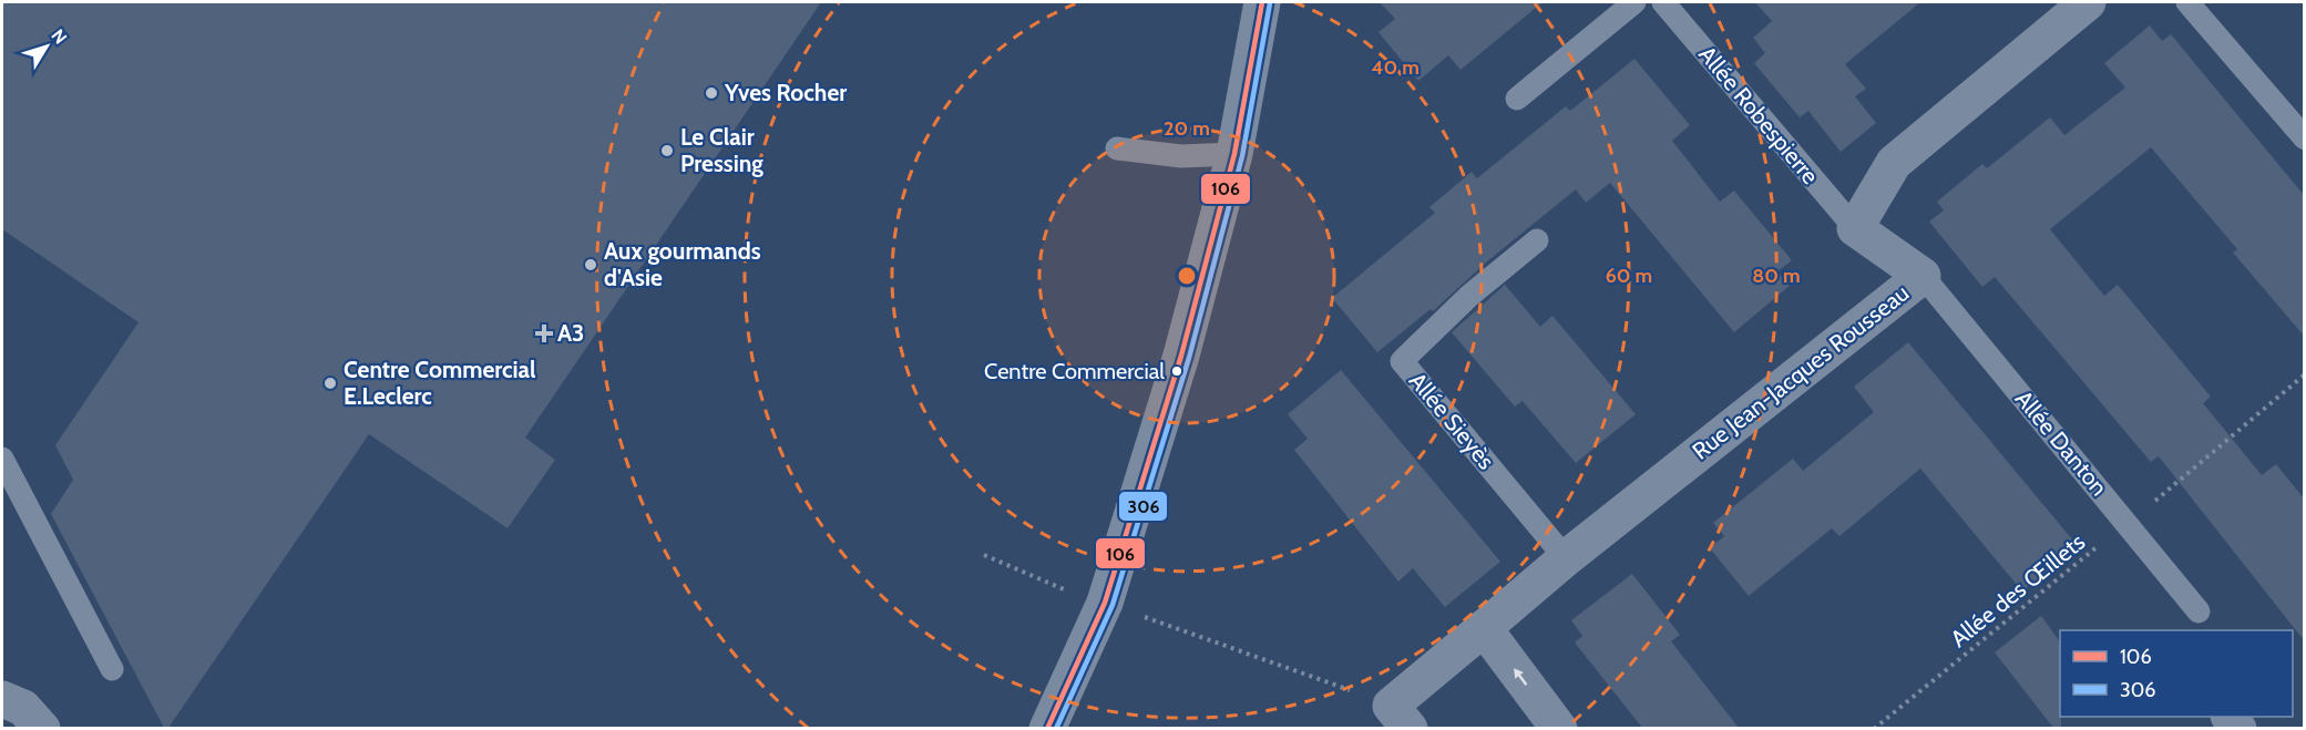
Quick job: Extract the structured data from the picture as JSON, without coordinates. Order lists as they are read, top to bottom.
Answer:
{
  "streets": {
    "street": ["Rue Jean-Jacques Rousseau"],
    "lane": ["Allée Robespierre", "Allée Sieyès", "Allée Danton"],
    "path": ["Allée des Œillets"]
  },
  "crossings": [
    ["Allée Robespierre", "Rue Jean-Jacques Rousseau"],
    ["Rue Jean-Jacques Rousseau", "Allée Sieyès"],
    ["Rue Jean-Jacques Rousseau", "Allée Danton"],
    ["Allée Danton", "Allée des Œillets"]
  ],
  "places": {
    "other": [
      "Yves Rocher",
      "Le Clair Pressing",
      "Aux gourmands d'Asie",
      "Centre Commercial",
      "Centre Commercial E.Leclerc"
    ],
    "health": ["A3"]
  },
  "lines": ["transit line 106", "transit line 306"],
  "legend": ["106", "306"],
  "north": "top right",
  "rings": [
    "40 m",
    "20 m",
    "60 m",
    "80 m"
  ]
}
